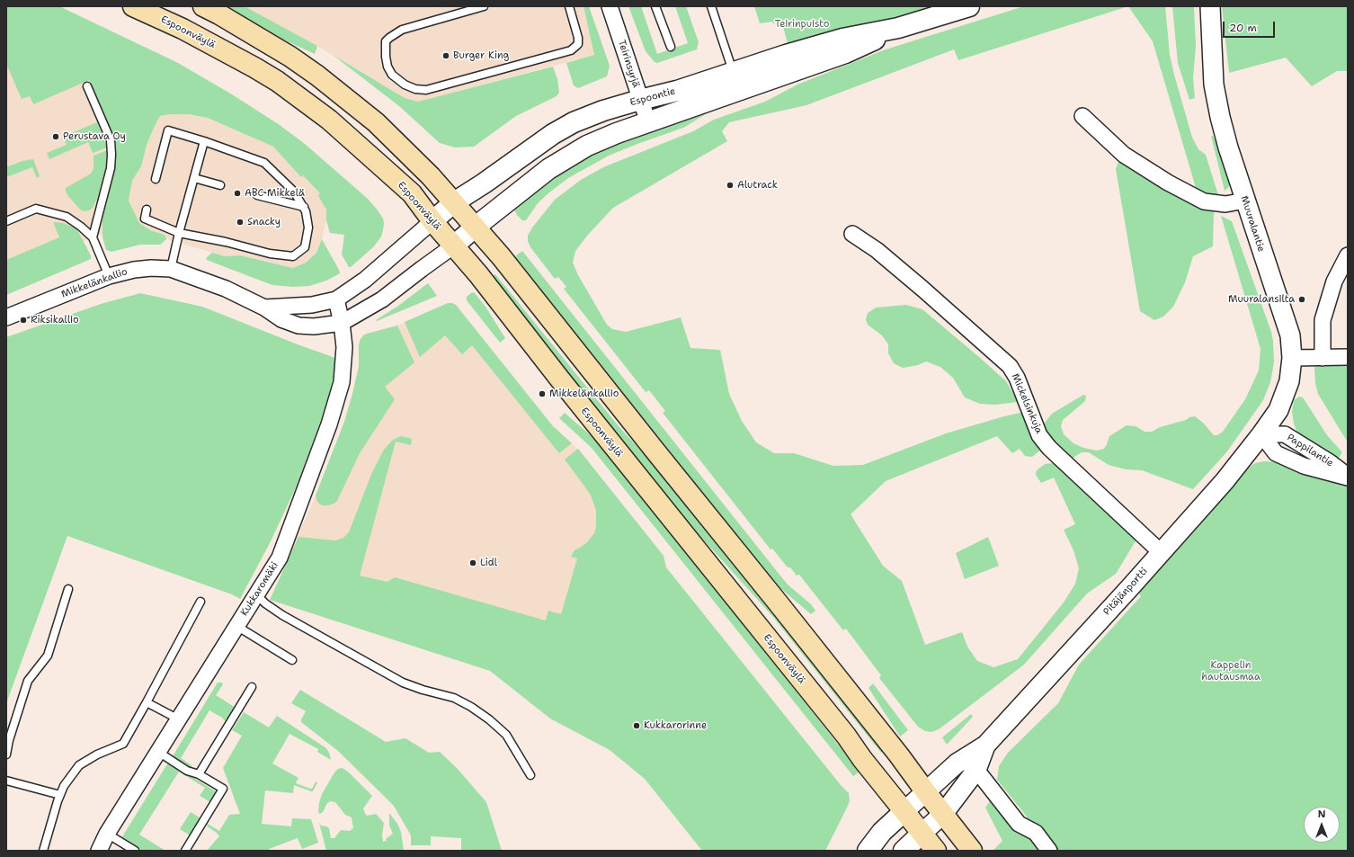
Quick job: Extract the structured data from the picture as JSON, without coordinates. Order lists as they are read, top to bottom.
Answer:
{
  "streets": {
    "main road": ["Espoonväylä", "Espoontie"],
    "street": [
      "Teirinsyrjä",
      "Muuralantie",
      "Mikkelänkallio",
      "Mickelsinkuja",
      "Pappilantie",
      "Kukkaromäki",
      "Pitäjänportti"
    ]
  },
  "crossings": [
    ["Espoonväylä", "Espoontie"],
    ["Espoonväylä", "Mikkelänkallio"],
    ["Espoonväylä", "Pitäjänportti"],
    ["Teirinsyrjä", "Espoontie"],
    ["Espoontie", "Mikkelänkallio"],
    ["Muuralantie", "Pappilantie"],
    ["Muuralantie", "Pitäjänportti"],
    ["Mikkelänkallio", "Kukkaromäki"],
    ["Mickelsinkuja", "Pitäjänportti"],
    ["Pappilantie", "Pitäjänportti"]
  ],
  "parks": ["Teirinpuisto", "Kappelin hautausmaa"],
  "places": [
    "Burger King",
    "Perustava Oy",
    "Alutrack",
    "ABC Mikkelä",
    "Snacky",
    "Muuralansilta",
    "Riksikallio",
    "Mikkelänkallio",
    "Lidl",
    "Kukkarorinne"
  ],
  "scale_bar": "20 m",
  "north": "top"
}
